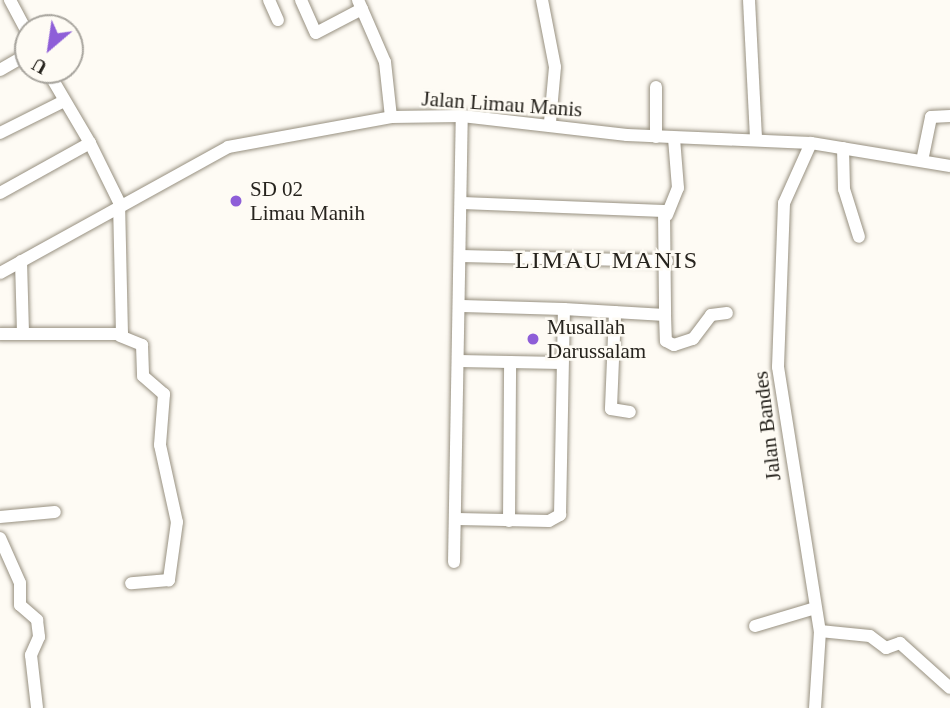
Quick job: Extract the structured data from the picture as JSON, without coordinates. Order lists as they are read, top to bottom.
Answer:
{
  "streets": {
    "street": ["Jalan Limau Manis", "Jalan Bandes"]
  },
  "crossings": [
    ["Jalan Limau Manis", "Jalan Bandes"]
  ],
  "districts": ["LIMAU MANIS"],
  "places": ["SD 02 Limau Manih", "Musallah Darussalam"],
  "north": "bottom left"
}
